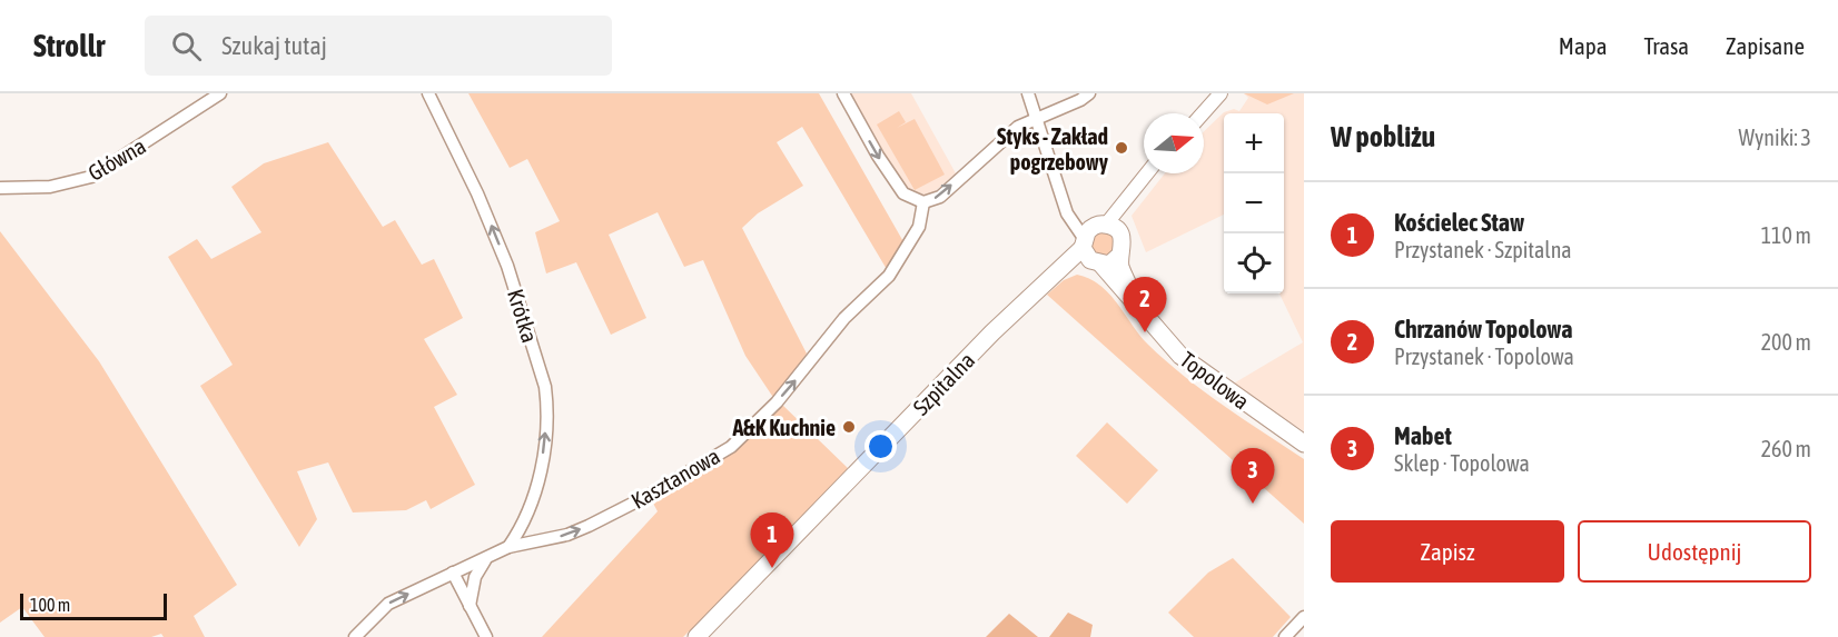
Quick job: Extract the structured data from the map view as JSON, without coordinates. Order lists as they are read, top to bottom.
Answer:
{
  "streets": {
    "main road": ["Topolowa", "Szpitalna"],
    "street": ["Główna", "Krótka", "Kasztanowa"]
  },
  "crossings": [
    ["Krótka", "Kasztanowa"],
    ["Topolowa", "Szpitalna"]
  ],
  "one_way": ["Krótka", "Kasztanowa"],
  "places": ["Styks - Zakład pogrzebowy", "A&K Kuchnie"],
  "scale_bar": "100 m",
  "north": "right",
  "page": {
    "header": "Strollr",
    "search": "Szukaj tutaj",
    "nav": ["Mapa", "Trasa", "Zapisane"],
    "heading": ["W pobliżu", "Wyniki: 3"],
    "map_buttons": ["+", "−"],
    "list": [
      {
        "mark": "1",
        "name": "Kościelec Staw",
        "note": "Przystanek · Szpitalna",
        "value": "110 m"
      },
      {
        "mark": "2",
        "name": "Chrzanów Topolowa",
        "note": "Przystanek · Topolowa",
        "value": "200 m"
      },
      {
        "mark": "3",
        "name": "Mabet",
        "note": "Sklep · Topolowa",
        "value": "260 m"
      }
    ],
    "pins": ["2", "3", "1"],
    "buttons": ["Zapisz", "Udostępnij"],
    "scale": "100 m"
  }
}
